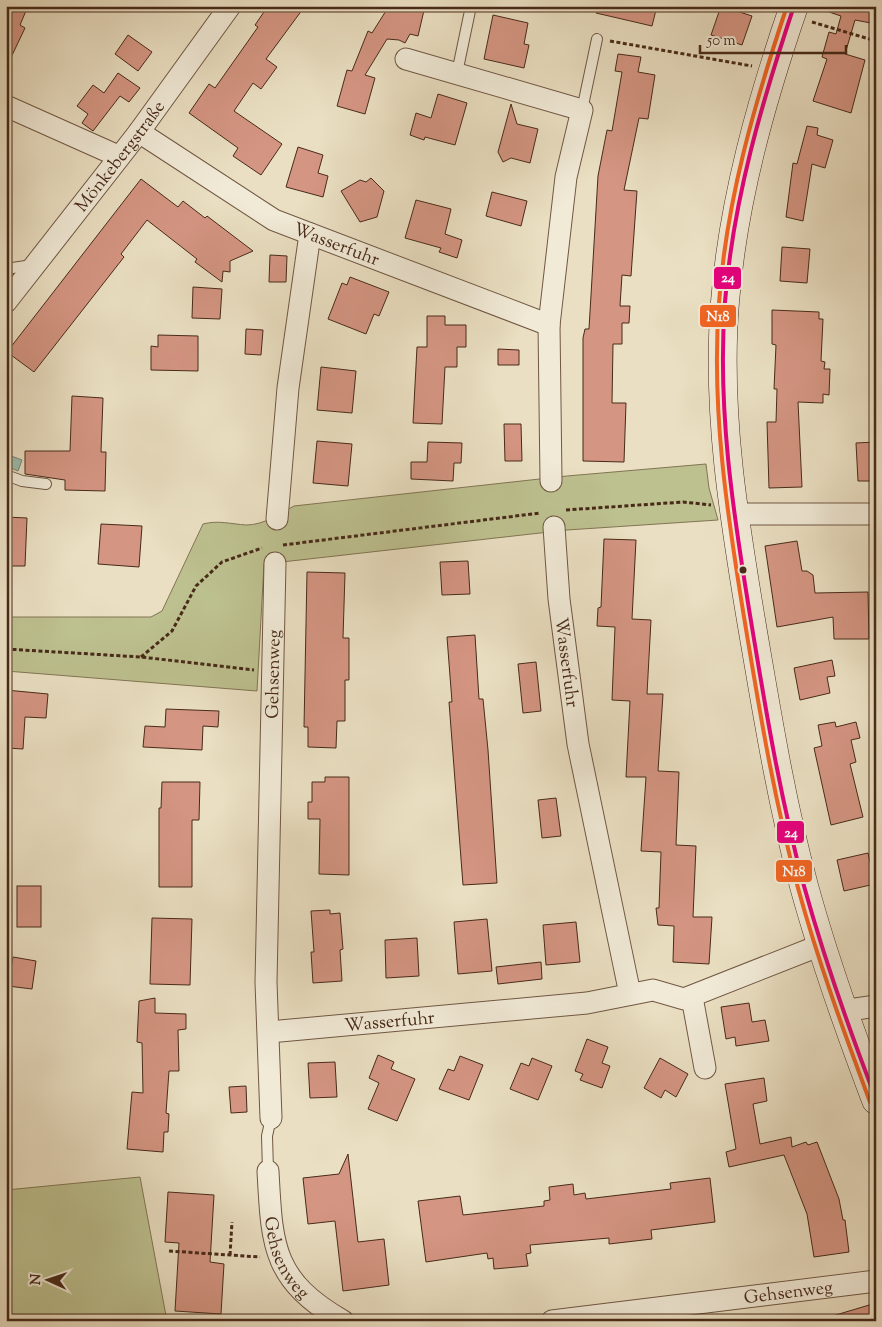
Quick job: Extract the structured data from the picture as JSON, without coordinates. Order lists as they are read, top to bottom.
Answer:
{
  "streets": {
    "street": ["Mönkebergstraße", "Wasserfuhr", "Gehsenweg"]
  },
  "crossings": [
    ["Mönkebergstraße", "Wasserfuhr"],
    ["Wasserfuhr", "Gehsenweg"]
  ],
  "lines": ["transit line 24", "transit line N18"],
  "scale_bar": "50 m",
  "north": "left"
}
